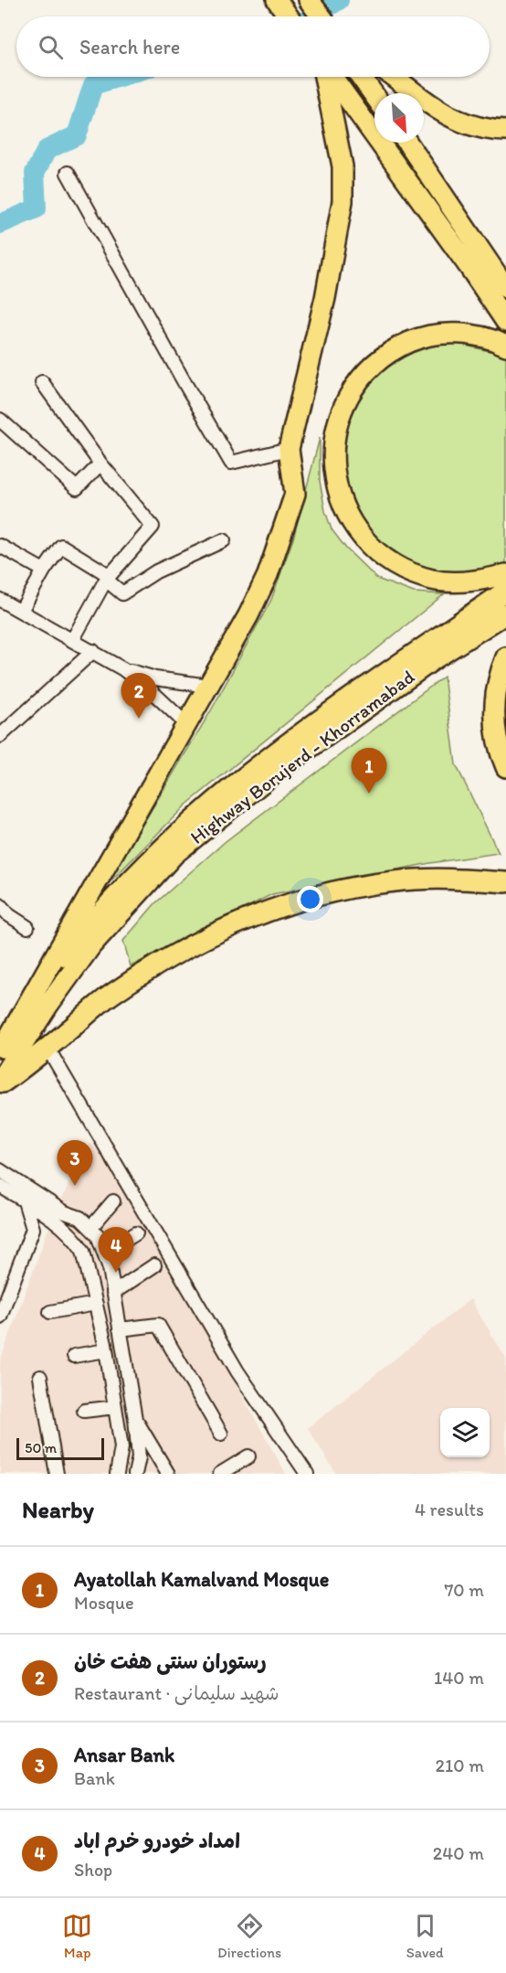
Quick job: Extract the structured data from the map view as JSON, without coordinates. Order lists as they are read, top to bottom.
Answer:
{
  "streets": {
    "highway": ["Highway Borujerd - Khorramabad"]
  },
  "scale_bar": "50 m",
  "north": "bottom right",
  "page": {
    "search": "Search here",
    "pins": [
      "2",
      "1",
      "3",
      "4"
    ],
    "scale": "50 m",
    "heading": ["Nearby", "4 results"],
    "list": [
      {
        "mark": "1",
        "name": "Ayatollah Kamalvand Mosque",
        "note": "Mosque",
        "value": "70 m"
      },
      {
        "mark": "2",
        "name": "رستوران سنتی هفت خان",
        "note": "Restaurant · شهید سلیمانی",
        "value": "140 m"
      },
      {
        "mark": "3",
        "name": "Ansar Bank",
        "note": "Bank",
        "value": "210 m"
      },
      {
        "mark": "4",
        "name": "امداد خودرو خرم اباد",
        "note": "Shop",
        "value": "240 m"
      }
    ],
    "nav": ["Map", "Directions", "Saved"]
  }
}
